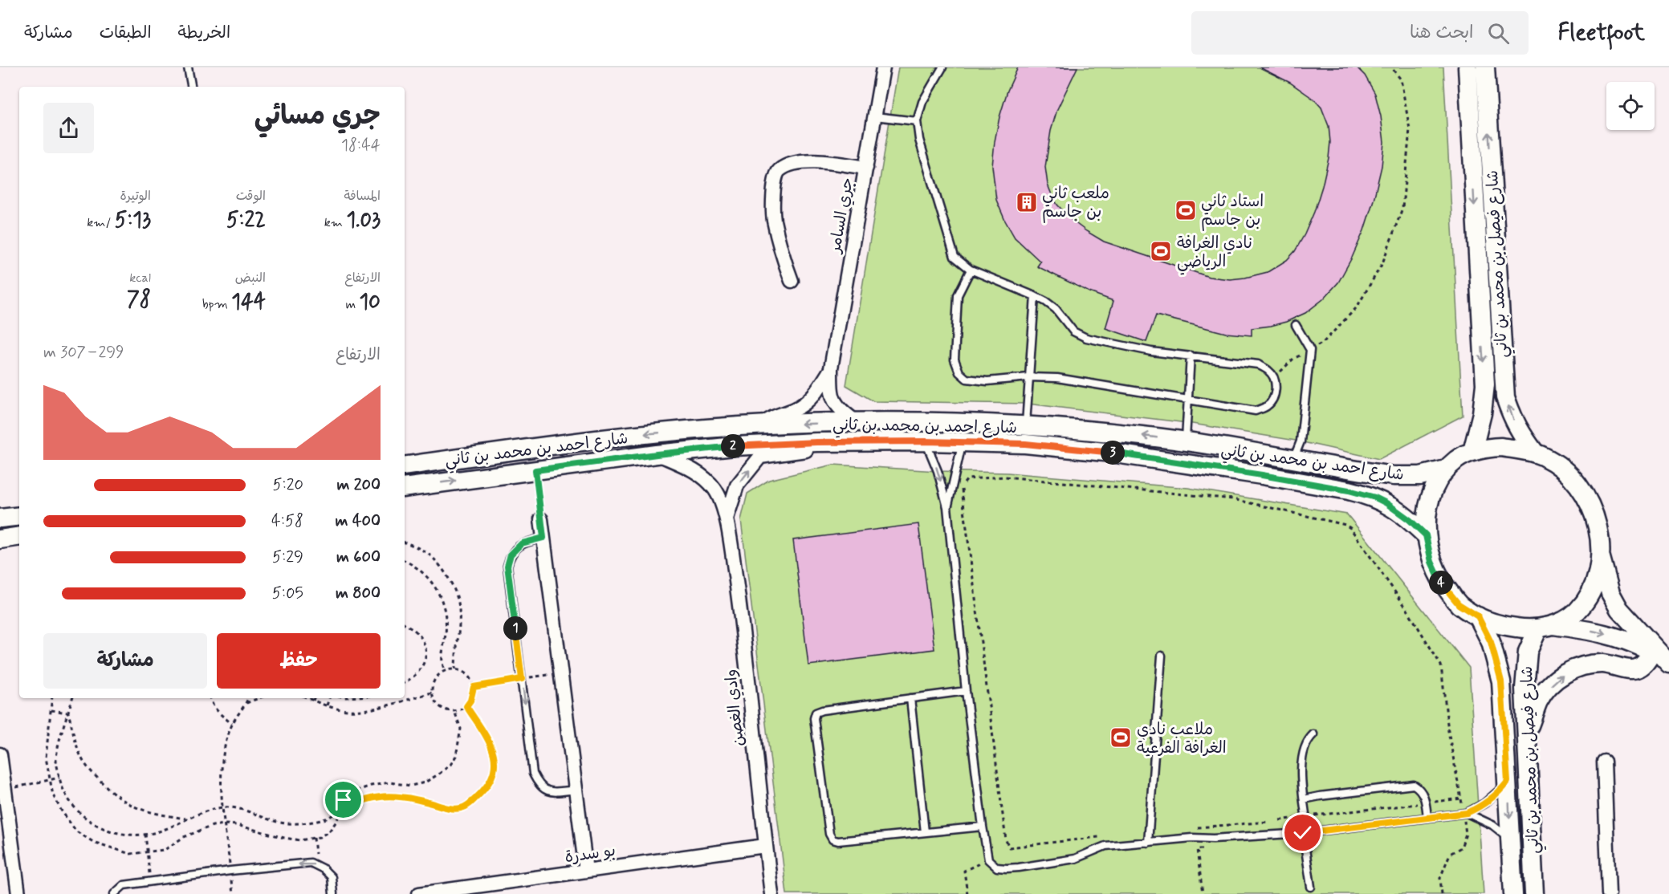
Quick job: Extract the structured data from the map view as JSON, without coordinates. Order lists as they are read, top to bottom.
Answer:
{
  "streets": {
    "street": [
      "جري السامر",
      "شارع فيصل بن محمد بن ثاني",
      "شارع احمد بن محمد بن ثاني",
      "وادي الغصن",
      "بو سدرة"
    ]
  },
  "crossings": [
    ["جري السامر", "شارع احمد بن محمد بن ثاني"],
    ["شارع احمد بن محمد بن ثاني", "وادي الغصن"],
    ["وادي الغصن", "بو سدرة"]
  ],
  "places": {
    "building": ["ملعب ثاني بن جاسم"],
    "sports": ["استاد ثاني بن جاسم", "نادي الغرافة الرياضي", "ملاعب نادي الغرافة الفرعية"]
  },
  "page": {
    "header": "Fleetfoot",
    "search": "ابحث هنا",
    "nav": ["الخريطة", "الطبقات", "مشاركة"],
    "heading": ["جري مسائي", "18:44"],
    "stats": [
      ["المسافة", "1.03 km"],
      ["الوقت", "5:22"],
      ["الوتيرة", "5:13 /km"],
      ["الارتفاع", "10 m"],
      ["النبض", "144 bpm"],
      ["kcal", "78"]
    ],
    "chart": ["الارتفاع", "299–307 m"],
    "pins": [
      "2",
      "3",
      "4",
      "1"
    ],
    "list": [
      {
        "name": "200 m",
        "note": "5:20"
      },
      {
        "name": "400 m",
        "note": "4:58"
      },
      {
        "name": "600 m",
        "note": "5:29"
      },
      {
        "name": "800 m",
        "note": "5:05"
      }
    ],
    "buttons": ["حفظ", "مشاركة"]
  }
}
